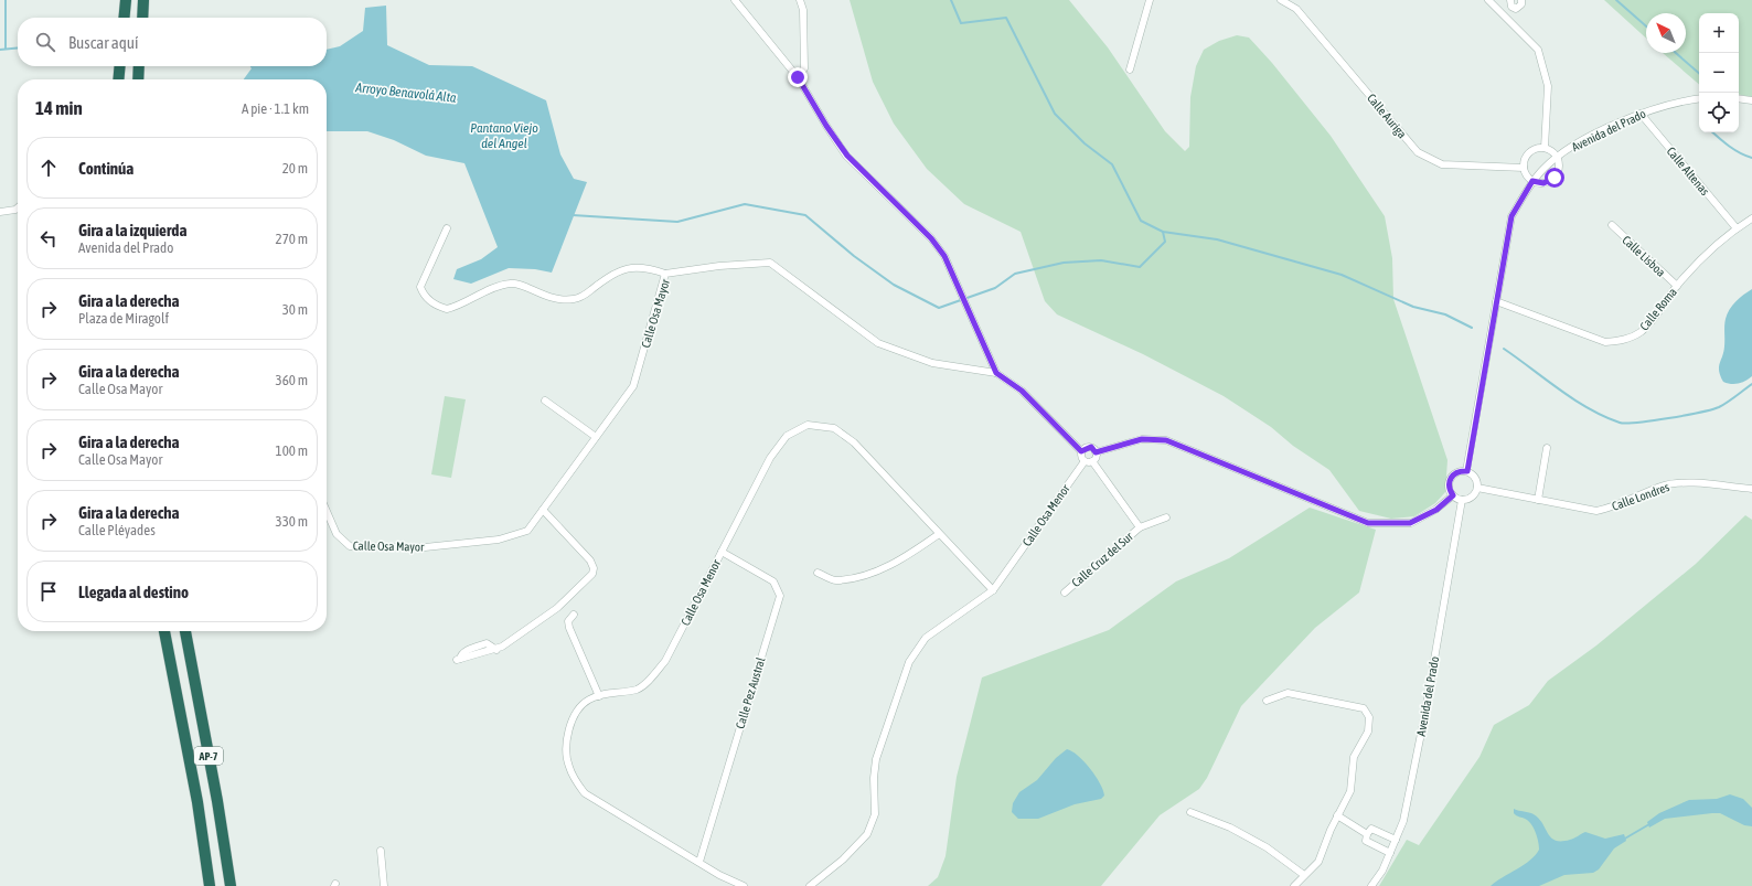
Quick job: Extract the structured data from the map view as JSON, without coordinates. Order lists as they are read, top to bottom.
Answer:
{
  "streets": {
    "highway": ["AP-7"],
    "street": [
      "Calle Auriga",
      "Avenida del Prado",
      "Calle Altenas",
      "Calle Lisboa",
      "Calle Roma",
      "Calle Osa Mayor",
      "Calle Londres",
      "Calle Osa Menor",
      "Calle Cruz del Sur",
      "Calle Pez Austral"
    ]
  },
  "crossings": [
    ["Avenida del Prado", "Calle Altenas"],
    ["Avenida del Prado", "Calle Roma"],
    ["Avenida del Prado", "Calle Londres"],
    ["Calle Altenas", "Calle Roma"],
    ["Calle Lisboa", "Calle Roma"],
    ["Calle Osa Mayor", "Calle Osa Menor"],
    ["Calle Osa Mayor", "Calle Cruz del Sur"],
    ["Calle Osa Menor", "Calle Cruz del Sur"],
    ["Calle Osa Menor", "Calle Pez Austral"]
  ],
  "water": ["Arroyo Benavolá Alta", "Pantano Viejo del Angel"],
  "north": "top left",
  "page": {
    "map_buttons": ["+", "−"],
    "search": "Buscar aquí",
    "heading": ["14 min", "A pie · 1.1 km"],
    "list": [
      ["Continúa", "20 m"],
      ["Gira a la izquierda", "Avenida del Prado", "270 m"],
      ["Gira a la derecha", "Plaza de Miragolf", "30 m"],
      ["Gira a la derecha", "Calle Osa Mayor", "360 m"],
      ["Gira a la derecha", "Calle Osa Mayor", "100 m"],
      ["Gira a la derecha", "Calle Pléyades", "330 m"],
      "Llegada al destino"
    ]
  }
}
